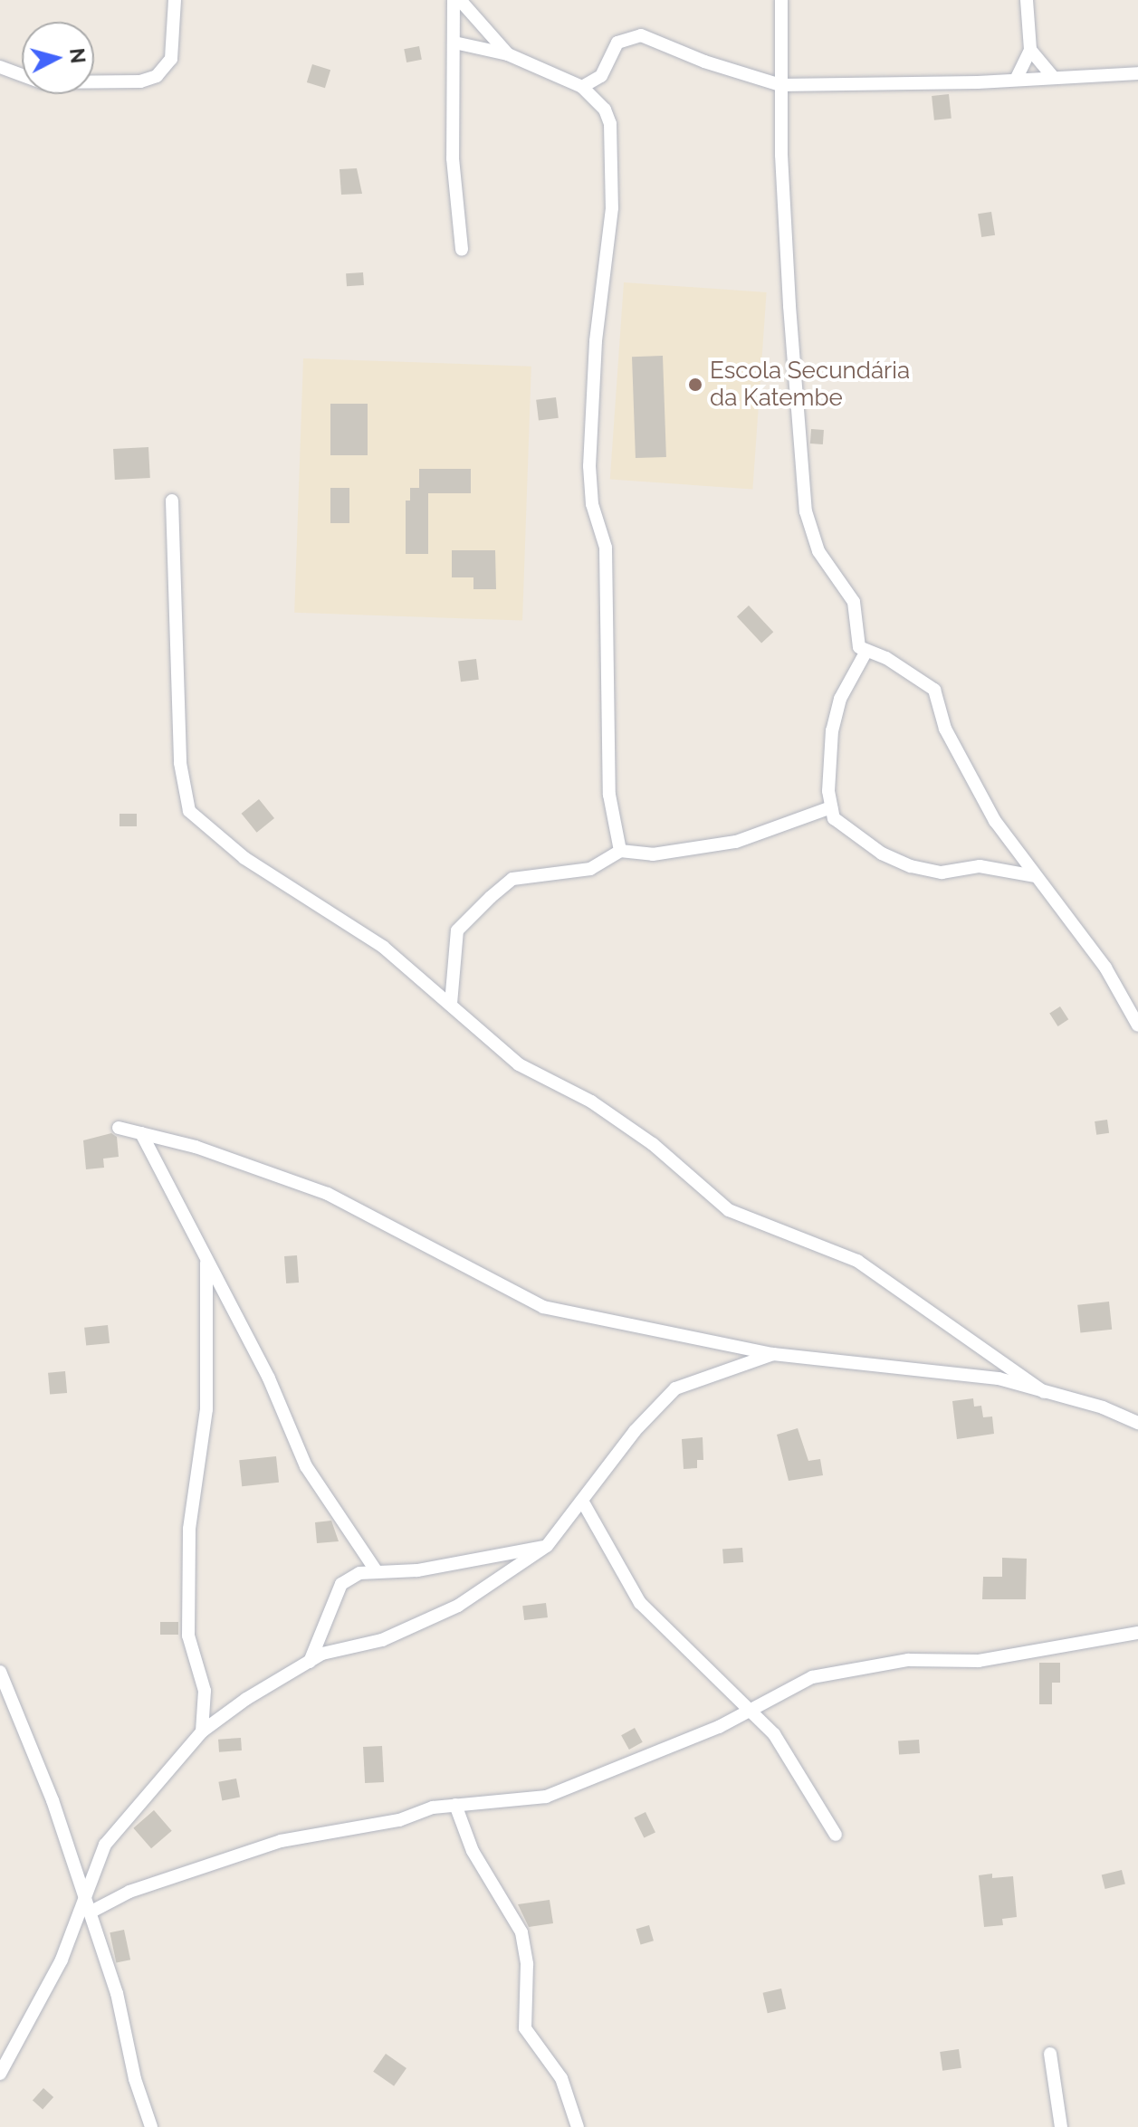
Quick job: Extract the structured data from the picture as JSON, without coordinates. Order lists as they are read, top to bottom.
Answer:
{
  "places": ["Escola Secundária da Katembe"],
  "north": "right"
}
